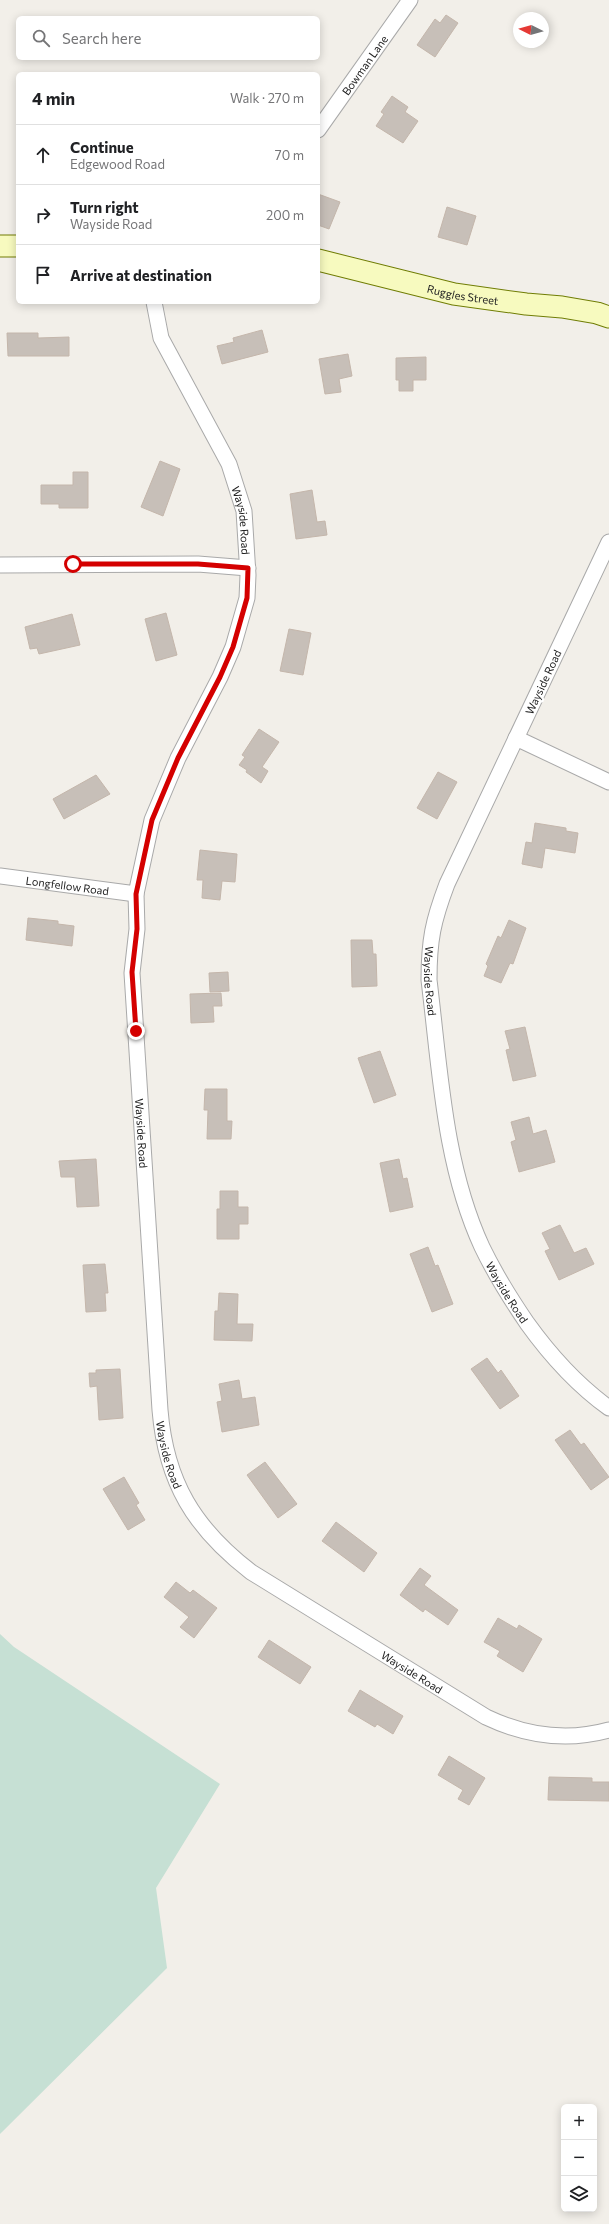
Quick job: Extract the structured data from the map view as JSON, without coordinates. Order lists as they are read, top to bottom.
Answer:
{
  "streets": {
    "street": [
      "Bowman Lane",
      "Ruggles Street",
      "Wayside Road",
      "Longfellow Road"
    ]
  },
  "crossings": [
    ["Wayside Road", "Longfellow Road"]
  ],
  "north": "left",
  "page": {
    "search": "Search here",
    "heading": ["4 min", "Walk · 270 m"],
    "list": [
      ["Continue", "Edgewood Road", "70 m"],
      ["Turn right", "Wayside Road", "200 m"],
      "Arrive at destination"
    ],
    "map_buttons": ["+", "−"]
  }
}
